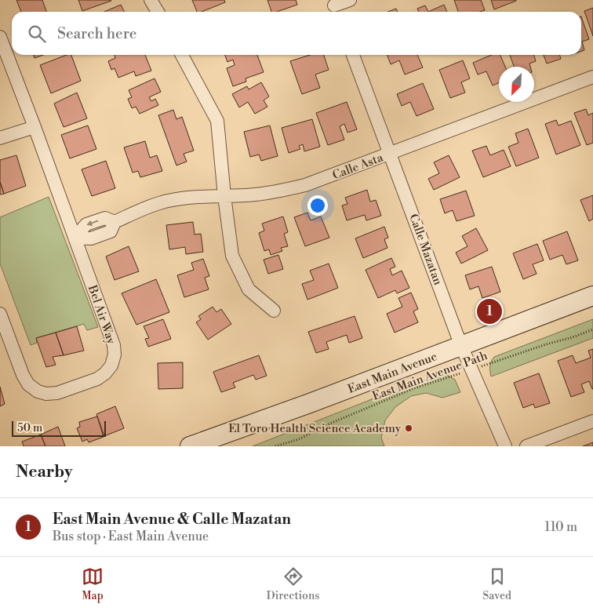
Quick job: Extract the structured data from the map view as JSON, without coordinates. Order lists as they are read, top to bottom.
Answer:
{
  "streets": {
    "main road": ["East Main Avenue"],
    "street": ["Calle Asta", "Calle Mazatan", "Bel Air Way"],
    "path": ["East Main Avenue Path"]
  },
  "crossings": [
    ["Calle Asta", "Calle Mazatan"],
    ["Calle Asta", "Bel Air Way"],
    ["Calle Mazatan", "East Main Avenue"],
    ["Calle Mazatan", "East Main Avenue Path"]
  ],
  "places": ["El Toro Health Science Academy"],
  "scale_bar": "50 m",
  "north": "bottom left",
  "page": {
    "search": "Search here",
    "pins": "1",
    "scale": "50 m",
    "heading": "Nearby",
    "list": [
      {
        "mark": "1",
        "name": "East Main Avenue & Calle Mazatan",
        "note": "Bus stop · East Main Avenue",
        "value": "110 m"
      }
    ],
    "nav": ["Map", "Directions", "Saved"]
  }
}
